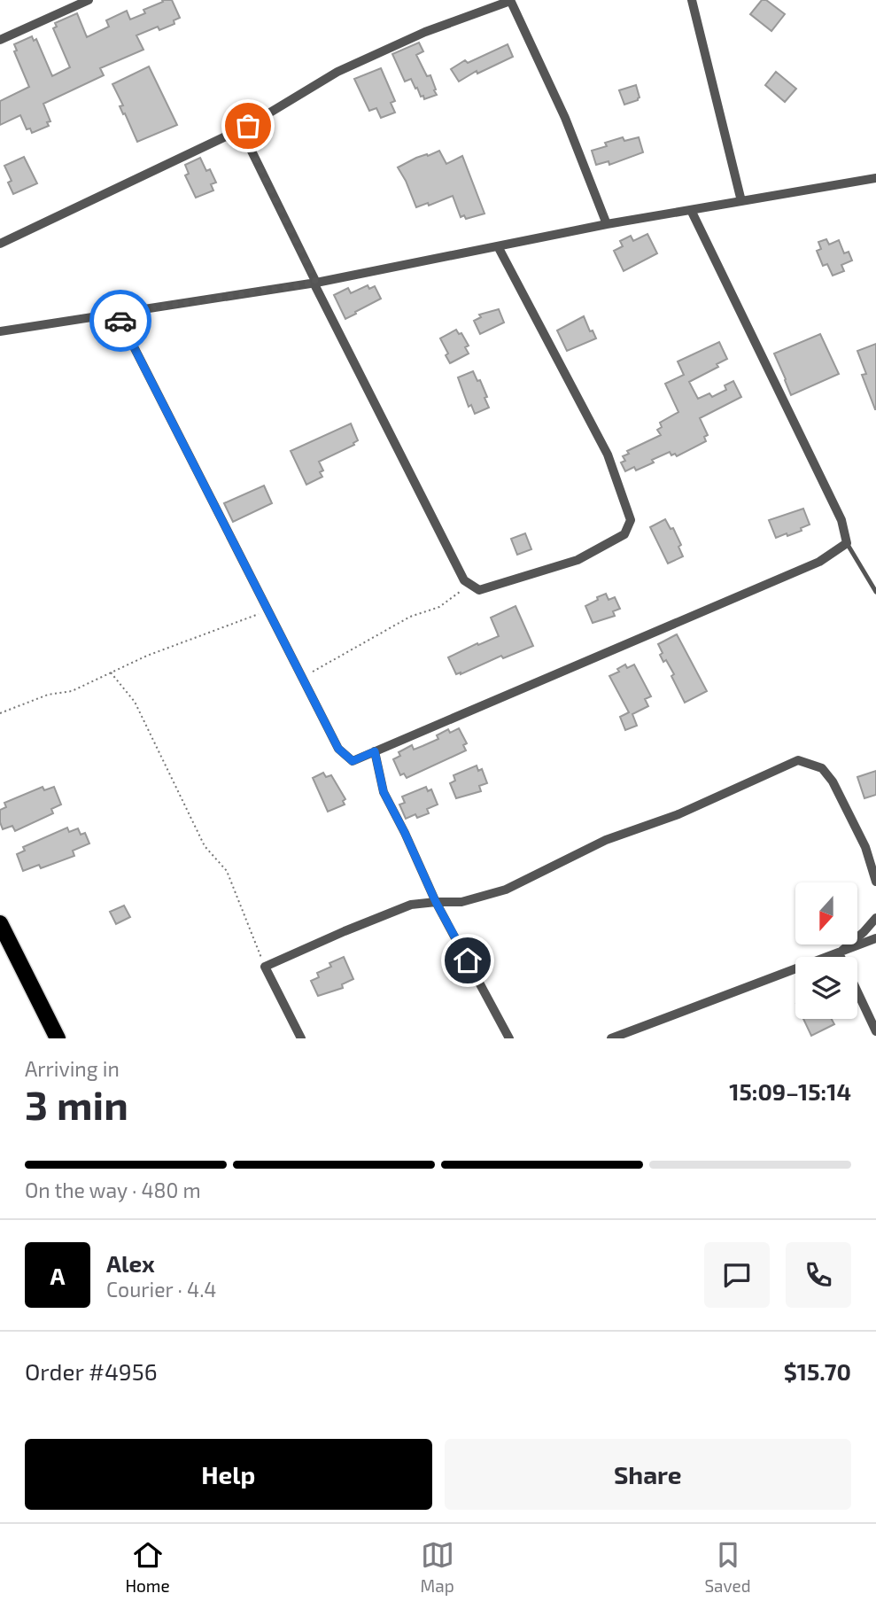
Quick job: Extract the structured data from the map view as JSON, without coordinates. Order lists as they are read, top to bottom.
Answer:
{
  "north": "bottom",
  "page": {
    "heading": ["3 min", "Arriving in", "15:09–15:14"],
    "panel": [
      "Alex",
      "Courier · 4.4",
      "Order #4956",
      "$15.70"
    ],
    "bar": "On the way · 480 m",
    "round": "A",
    "buttons": ["Help", "Share"],
    "tabs": ["Home", "Map", "Saved"]
  }
}
